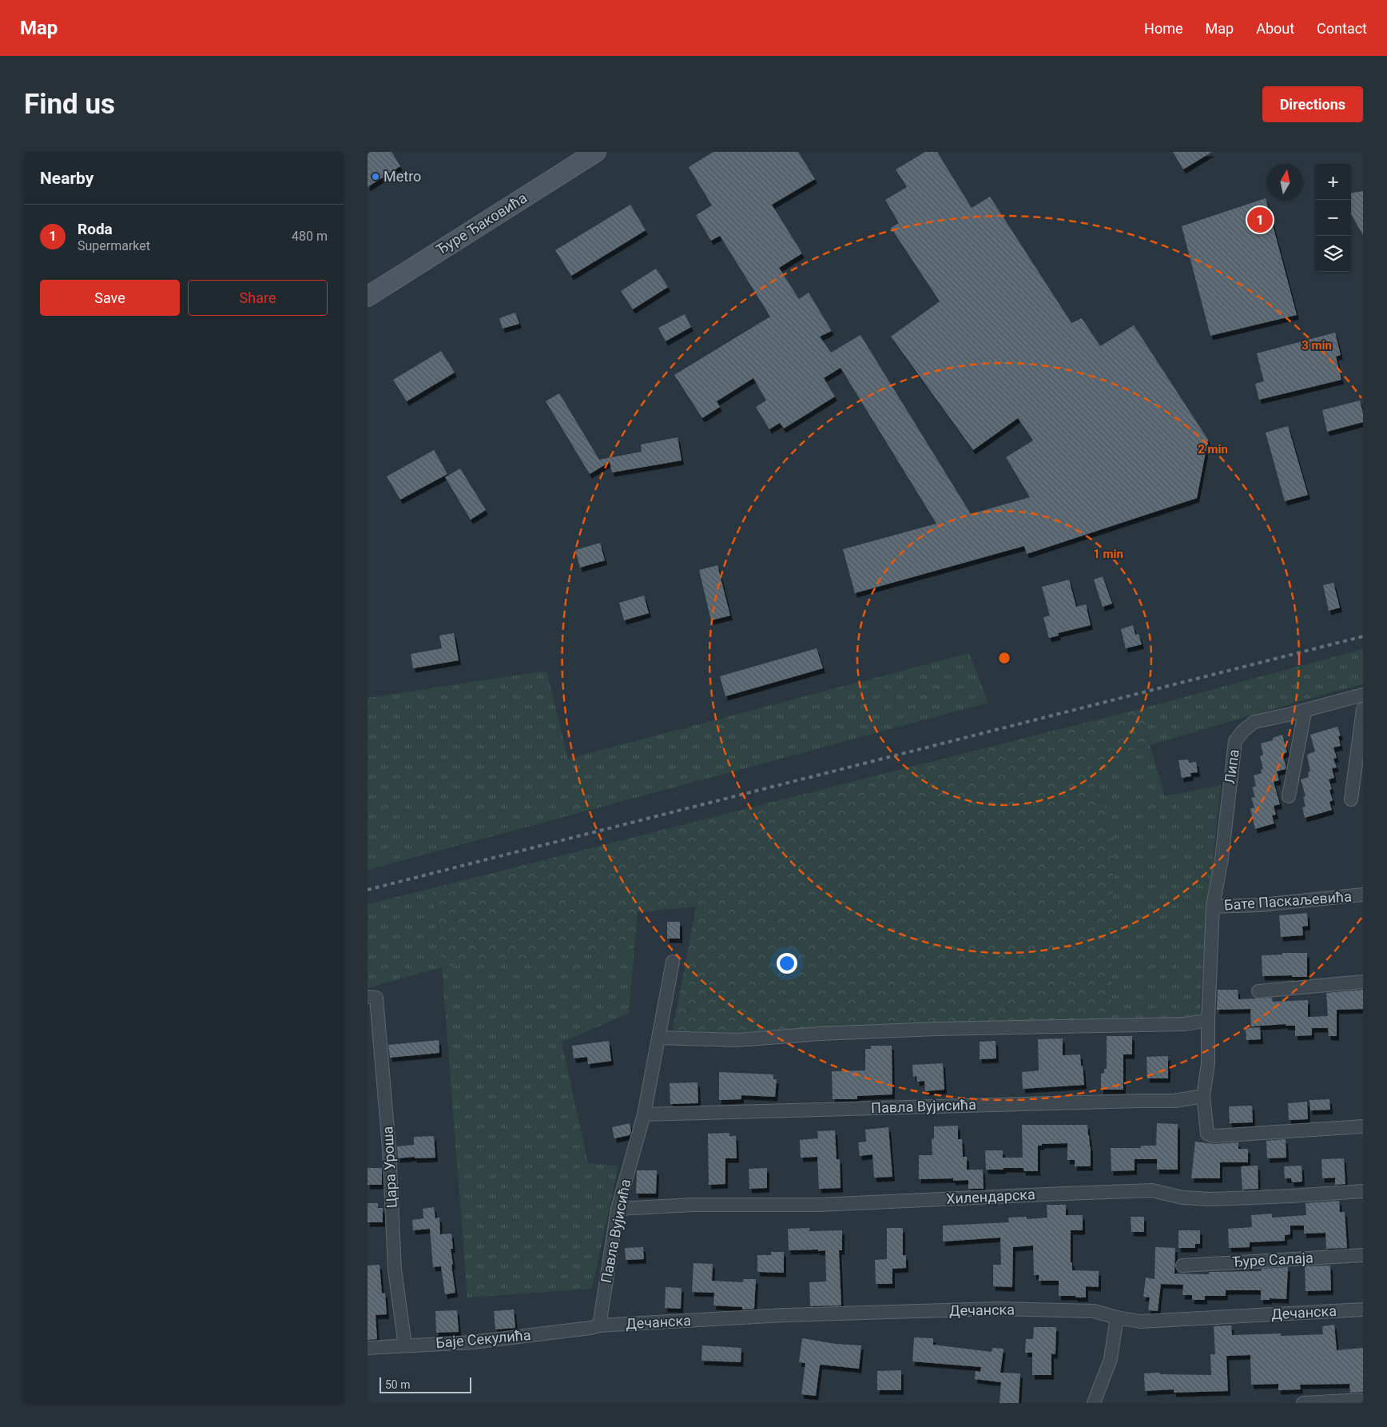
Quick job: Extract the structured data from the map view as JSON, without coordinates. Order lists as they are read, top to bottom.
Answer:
{
  "streets": {
    "street": [
      "Ђуре Ђаковића",
      "Липа",
      "Бате Паскаљевића",
      "Павла Вујисића",
      "Цара Уроша",
      "Хилендарска",
      "Ђуре Салаја",
      "Дечанска",
      "Баје Секулића"
    ]
  },
  "crossings": [
    ["Липа", "Бате Паскаљевића"],
    ["Липа", "Павла Вујисића"],
    ["Павла Вујисића", "Хилендарска"],
    ["Павла Вујисића", "Дечанска"],
    ["Павла Вујисића", "Баје Секулића"],
    ["Цара Уроша", "Баје Секулића"],
    ["Дечанска", "Баје Секулића"]
  ],
  "places": ["Metro"],
  "scale_bar": "50 m",
  "north": "top",
  "page": {
    "header": "Map",
    "nav": [
      "Home",
      "Map",
      "About",
      "Contact"
    ],
    "buttons": [
      "Directions",
      ["Save", "Share"]
    ],
    "title": "Find us",
    "heading": "Nearby",
    "map_buttons": ["+", "−"],
    "list": [
      {
        "mark": "1",
        "name": "Roda",
        "note": "Supermarket",
        "value": "480 m"
      }
    ],
    "pins": "1",
    "scale": "50 m"
  },
  "rings": ["3 min", "2 min", "1 min"]
}
